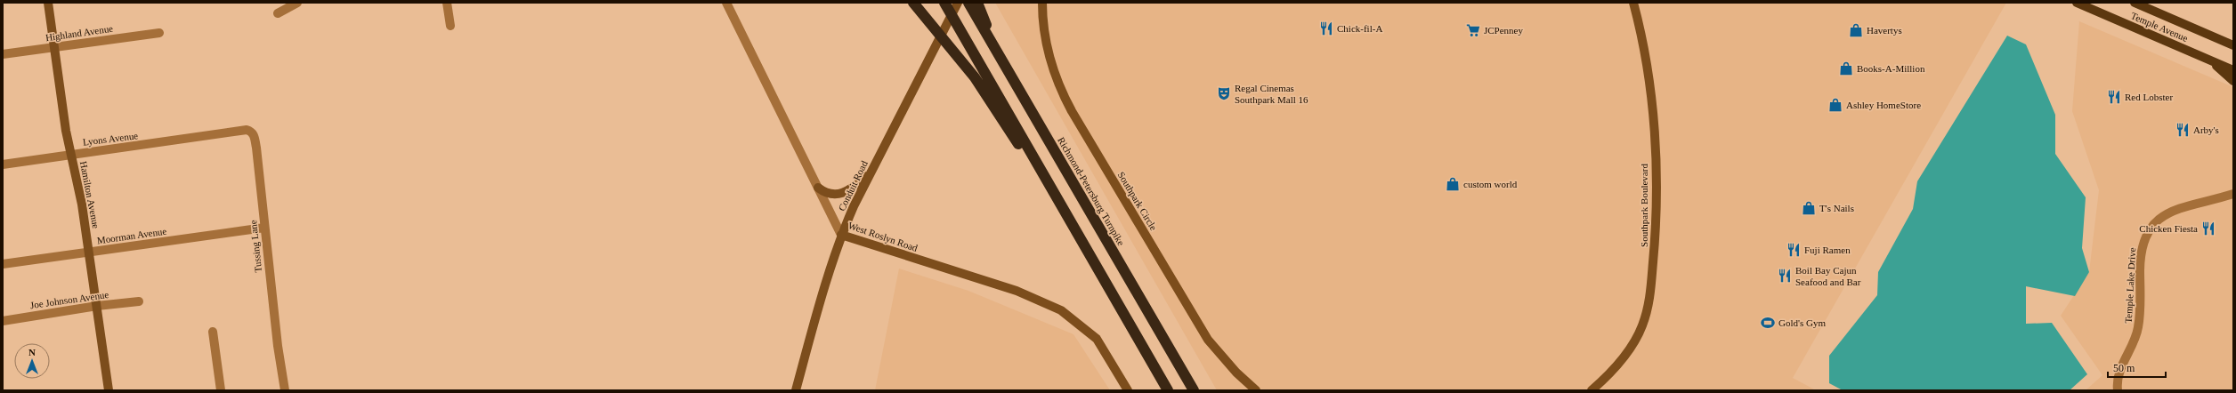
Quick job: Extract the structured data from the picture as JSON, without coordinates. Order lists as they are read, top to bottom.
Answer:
{
  "streets": {
    "highway": ["Richmond-Petersburg Turnpike"],
    "main road": ["Temple Avenue"],
    "street": [
      "Highland Avenue",
      "Lyons Avenue",
      "Conduit Road",
      "Hamilton Avenue",
      "Southpark Circle",
      "Southpark Boulevard",
      "Moorman Avenue",
      "West Roslyn Road",
      "Tussing Lane",
      "Temple Lake Drive",
      "Joe Johnson Avenue"
    ]
  },
  "crossings": [
    ["Highland Avenue", "Hamilton Avenue"],
    ["Lyons Avenue", "Hamilton Avenue"],
    ["Lyons Avenue", "Tussing Lane"],
    ["Conduit Road", "West Roslyn Road"],
    ["Hamilton Avenue", "Moorman Avenue"],
    ["Hamilton Avenue", "Joe Johnson Avenue"],
    ["Moorman Avenue", "Tussing Lane"]
  ],
  "places": {
    "restaurant": [
      "Chick-fil-A",
      "Red Lobster",
      "Arby's",
      "Chicken Fiesta",
      "Fuji Ramen",
      "Boil Bay Cajun Seafood and Bar"
    ],
    "supermarket": ["JCPenney"],
    "shop": [
      "Havertys",
      "Books-A-Million",
      "Ashley HomeStore",
      "custom world",
      "T's Nails"
    ],
    "theatre": ["Regal Cinemas Southpark Mall 16"],
    "sports": ["Gold's Gym"]
  },
  "scale_bar": "50 m",
  "north": "top"
}
